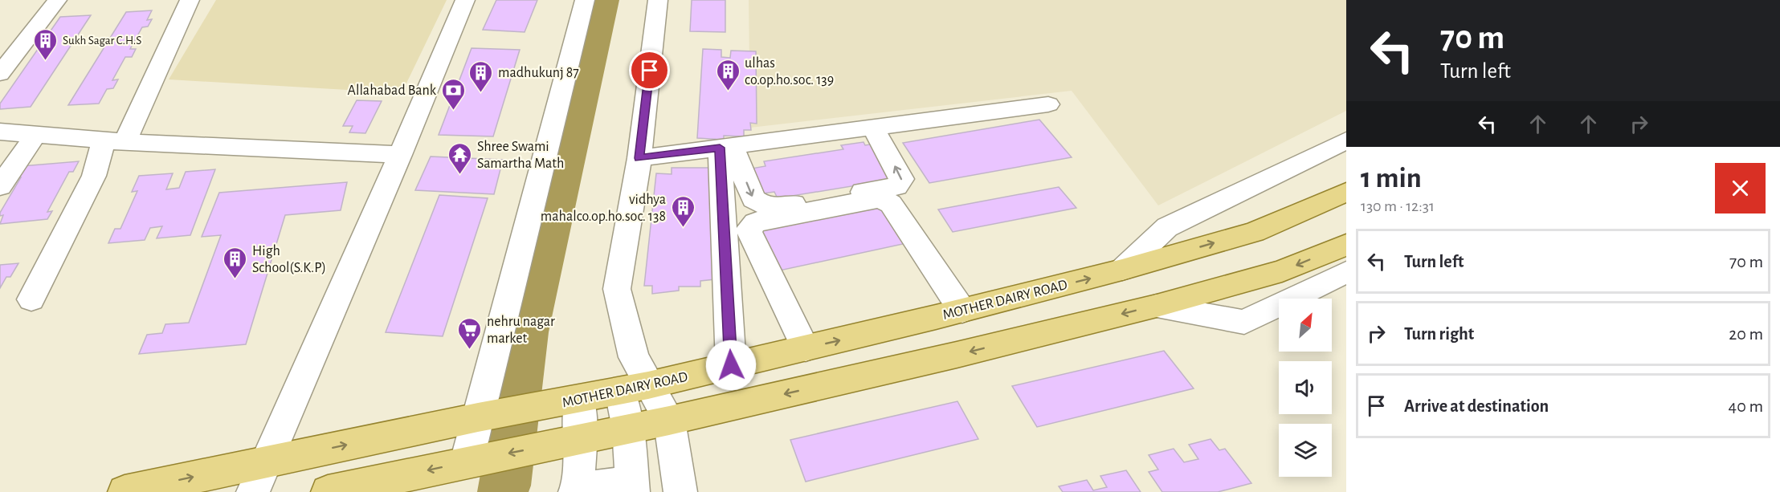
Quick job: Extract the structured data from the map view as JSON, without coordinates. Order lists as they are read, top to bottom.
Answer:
{
  "streets": {
    "main road": ["MOTHER DAIRY ROAD"]
  },
  "places": {
    "building": [
      "Sukh Sagar C.H.S",
      "ulhas co.op.ho.soc. 139",
      "madhukunj 87",
      "vidhya mahalco.op.ho.soc. 138",
      "High School(S.K.P)"
    ],
    "bank": ["Allahabad Bank"],
    "temple": ["Shree Swami Samartha Math"],
    "supermarket": ["nehru nagar market"]
  },
  "north": "top right",
  "page": {
    "turn": ["70 m", "Turn left"],
    "heading": ["1 min", "130 m · 12:31"],
    "list": [
      {
        "name": "Turn left",
        "value": "70 m"
      },
      {
        "name": "Turn right",
        "value": "20 m"
      },
      {
        "name": "Arrive at destination",
        "value": "40 m"
      }
    ]
  }
}
